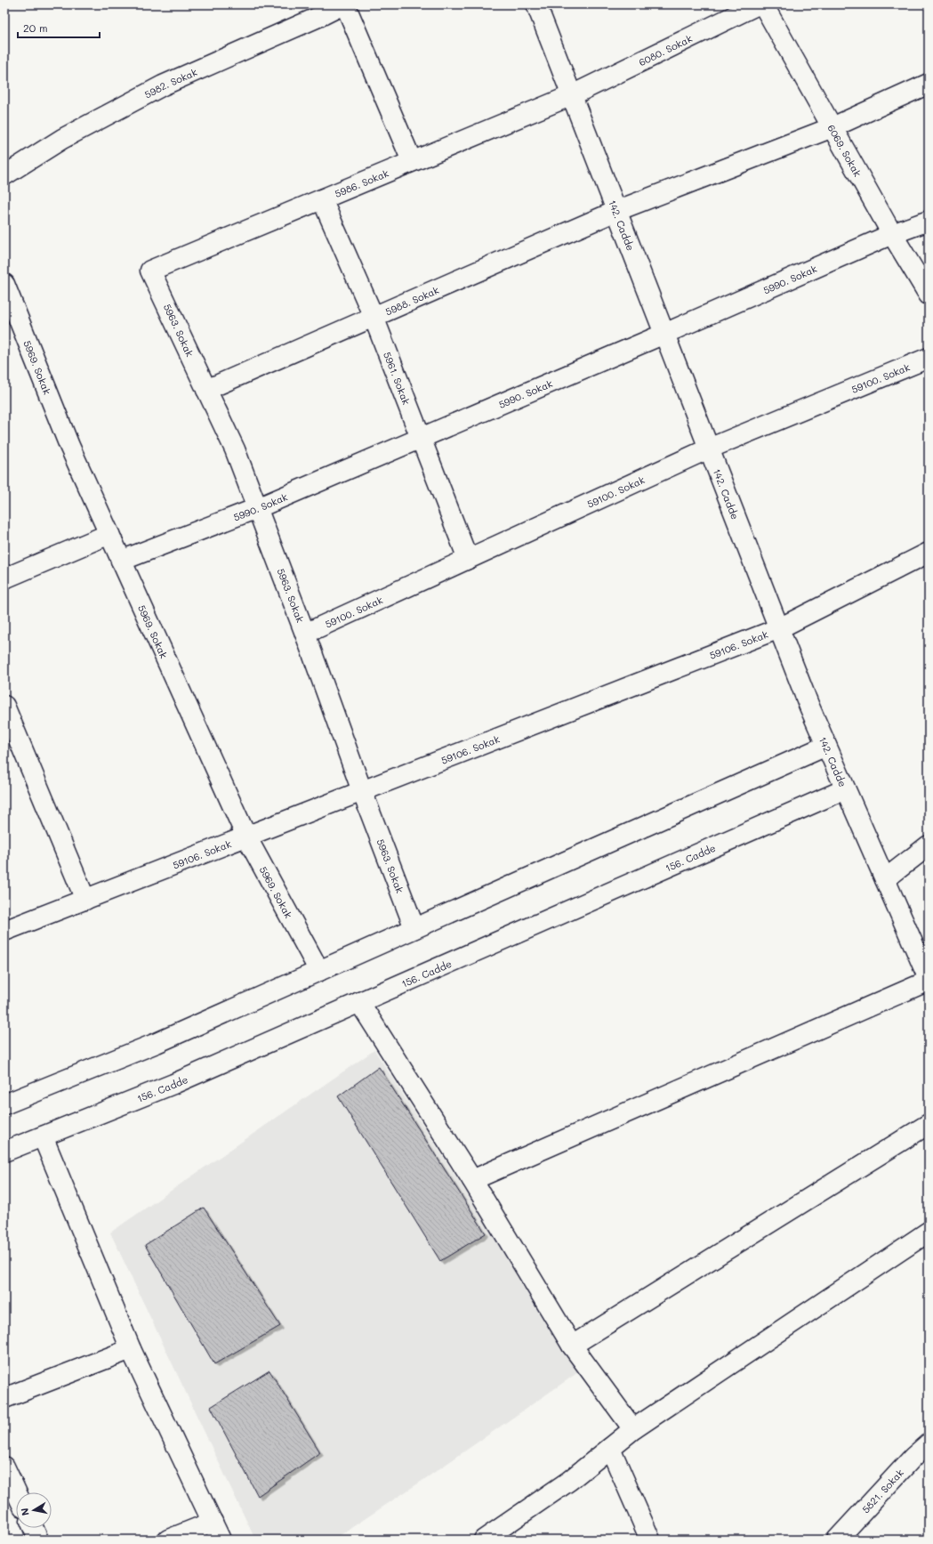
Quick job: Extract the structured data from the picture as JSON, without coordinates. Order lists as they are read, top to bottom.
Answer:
{
  "streets": {
    "street": [
      "6080. Sokak",
      "5982. Sokak",
      "6069. Sokak",
      "5986. Sokak",
      "142. Cadde",
      "5990. Sokak",
      "5988. Sokak",
      "5963. Sokak",
      "5969. Sokak",
      "5961. Sokak",
      "59100. Sokak",
      "59106. Sokak",
      "156. Cadde",
      "5821. Sokak"
    ]
  },
  "crossings": [
    ["6080. Sokak", "5986. Sokak"],
    ["6080. Sokak", "142. Cadde"],
    ["6069. Sokak", "5990. Sokak"],
    ["6069. Sokak", "5988. Sokak"],
    ["5986. Sokak", "142. Cadde"],
    ["5986. Sokak", "5963. Sokak"],
    ["5986. Sokak", "5961. Sokak"],
    ["142. Cadde", "5990. Sokak"],
    ["142. Cadde", "5988. Sokak"],
    ["142. Cadde", "59100. Sokak"],
    ["142. Cadde", "59106. Sokak"],
    ["142. Cadde", "156. Cadde"],
    ["5990. Sokak", "5963. Sokak"],
    ["5990. Sokak", "5969. Sokak"],
    ["5990. Sokak", "5961. Sokak"],
    ["5988. Sokak", "5963. Sokak"],
    ["5988. Sokak", "5961. Sokak"],
    ["5963. Sokak", "59100. Sokak"],
    ["5963. Sokak", "59106. Sokak"],
    ["5969. Sokak", "59106. Sokak"],
    ["5961. Sokak", "59100. Sokak"]
  ],
  "scale_bar": "20 m",
  "north": "left"
}
